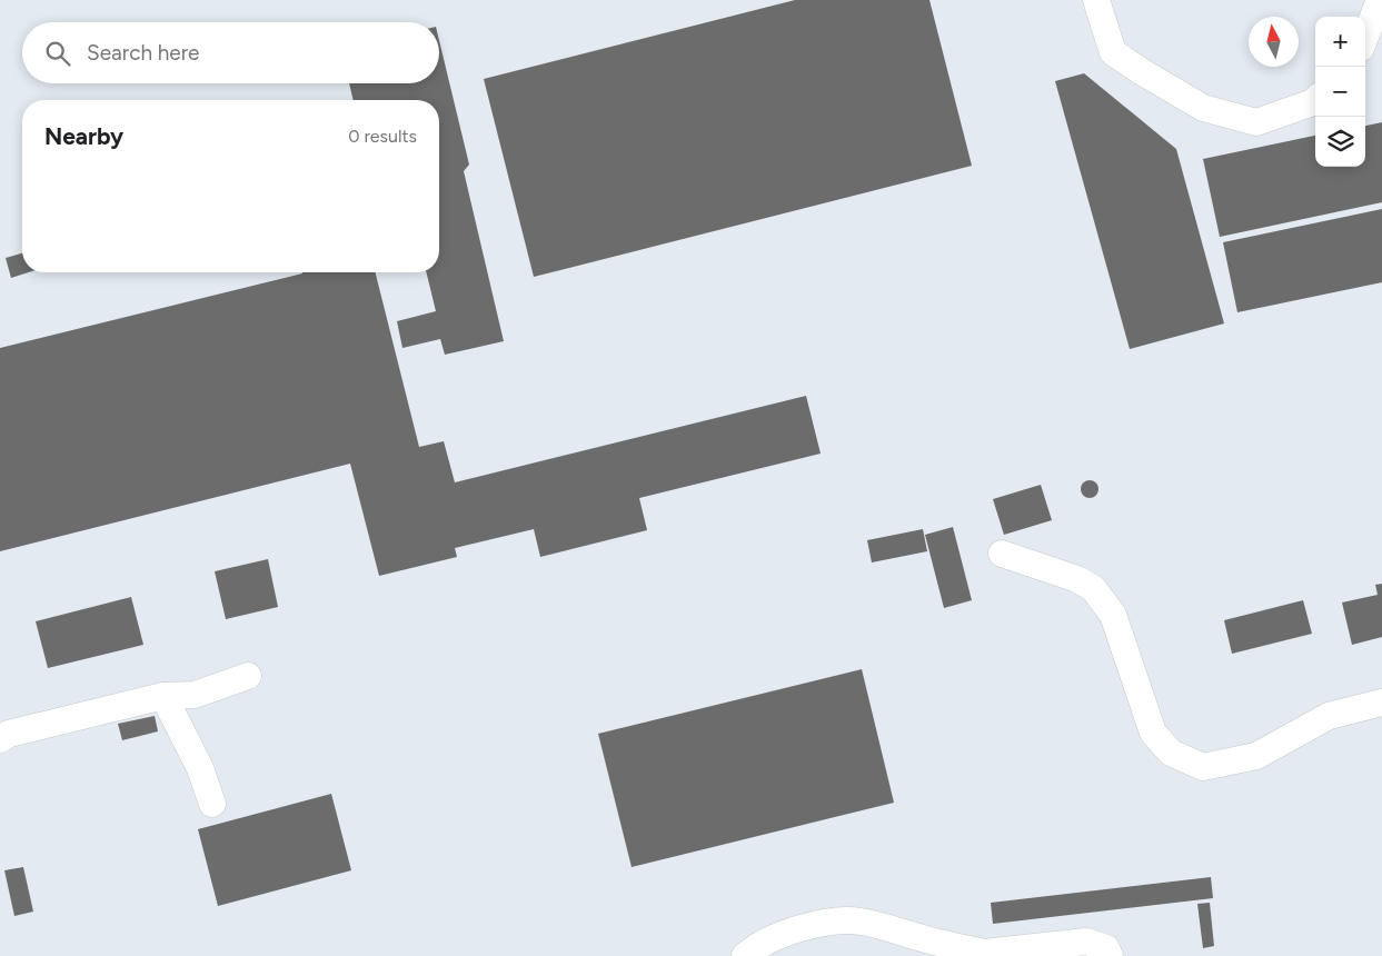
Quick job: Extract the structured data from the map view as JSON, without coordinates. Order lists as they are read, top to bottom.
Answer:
{
  "north": "top",
  "page": {
    "map_buttons": ["+", "−"],
    "search": "Search here",
    "heading": ["Nearby", "0 results"]
  }
}
